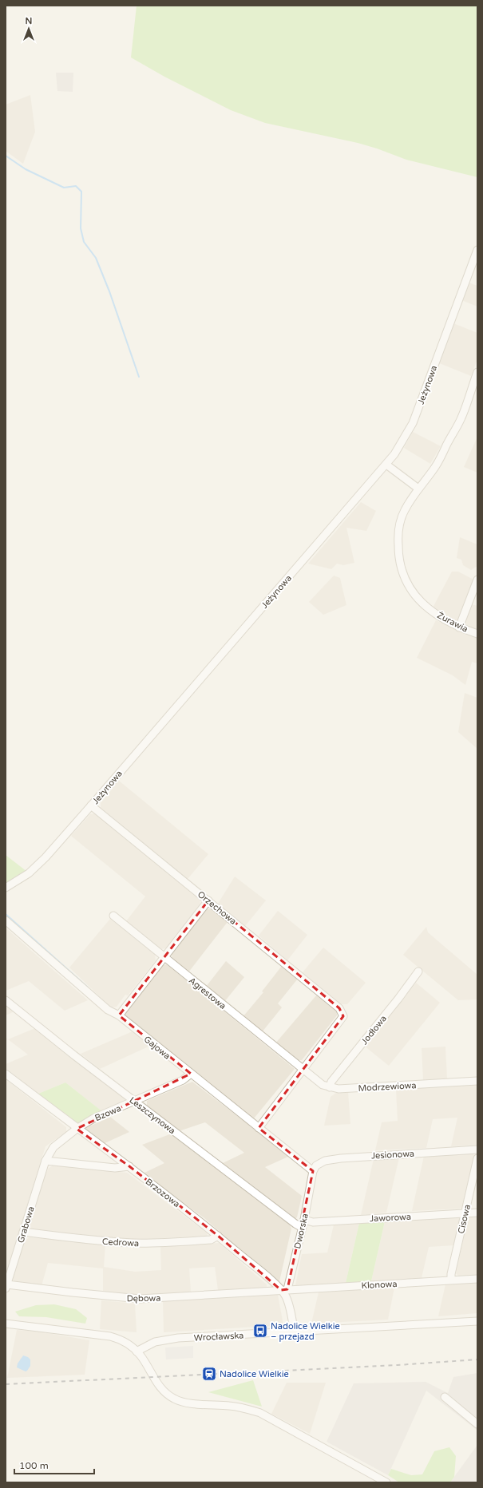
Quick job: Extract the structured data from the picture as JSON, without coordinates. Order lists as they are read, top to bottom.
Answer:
{
  "streets": {
    "street": [
      "Jeżynowa",
      "Żurawia",
      "Orzechowa",
      "Agrestowa",
      "Jodłowa",
      "Gajowa",
      "Modrzewiowa",
      "Bzowa",
      "Leszczynowa",
      "Jesionowa",
      "Brzozowa",
      "Jaworowa",
      "Cisowa",
      "Grabowa",
      "Dworska",
      "Cedrowa",
      "Klonowa",
      "Dębowa",
      "Wrocławska"
    ]
  },
  "crossings": [
    ["Jeżynowa", "Orzechowa"],
    ["Orzechowa", "Agrestowa"],
    ["Orzechowa", "Modrzewiowa"],
    ["Agrestowa", "Modrzewiowa"],
    ["Jodłowa", "Modrzewiowa"],
    ["Gajowa", "Bzowa"],
    ["Gajowa", "Jesionowa"],
    ["Gajowa", "Dworska"],
    ["Bzowa", "Leszczynowa"],
    ["Bzowa", "Brzozowa"],
    ["Bzowa", "Grabowa"],
    ["Leszczynowa", "Dworska"],
    ["Jesionowa", "Dworska"],
    ["Brzozowa", "Grabowa"],
    ["Brzozowa", "Dworska"],
    ["Brzozowa", "Cedrowa"],
    ["Brzozowa", "Klonowa"],
    ["Brzozowa", "Dębowa"],
    ["Brzozowa", "Wrocławska"],
    ["Jaworowa", "Cisowa"],
    ["Jaworowa", "Dworska"],
    ["Cisowa", "Klonowa"],
    ["Grabowa", "Cedrowa"],
    ["Grabowa", "Dębowa"],
    ["Dworska", "Klonowa"],
    ["Dworska", "Dębowa"],
    ["Klonowa", "Dębowa"]
  ],
  "places": {
    "bus stop": ["Nadolice Wielkie – przejazd"],
    "station": ["Nadolice Wielkie"]
  },
  "scale_bar": "100 m",
  "north": "top"
}
